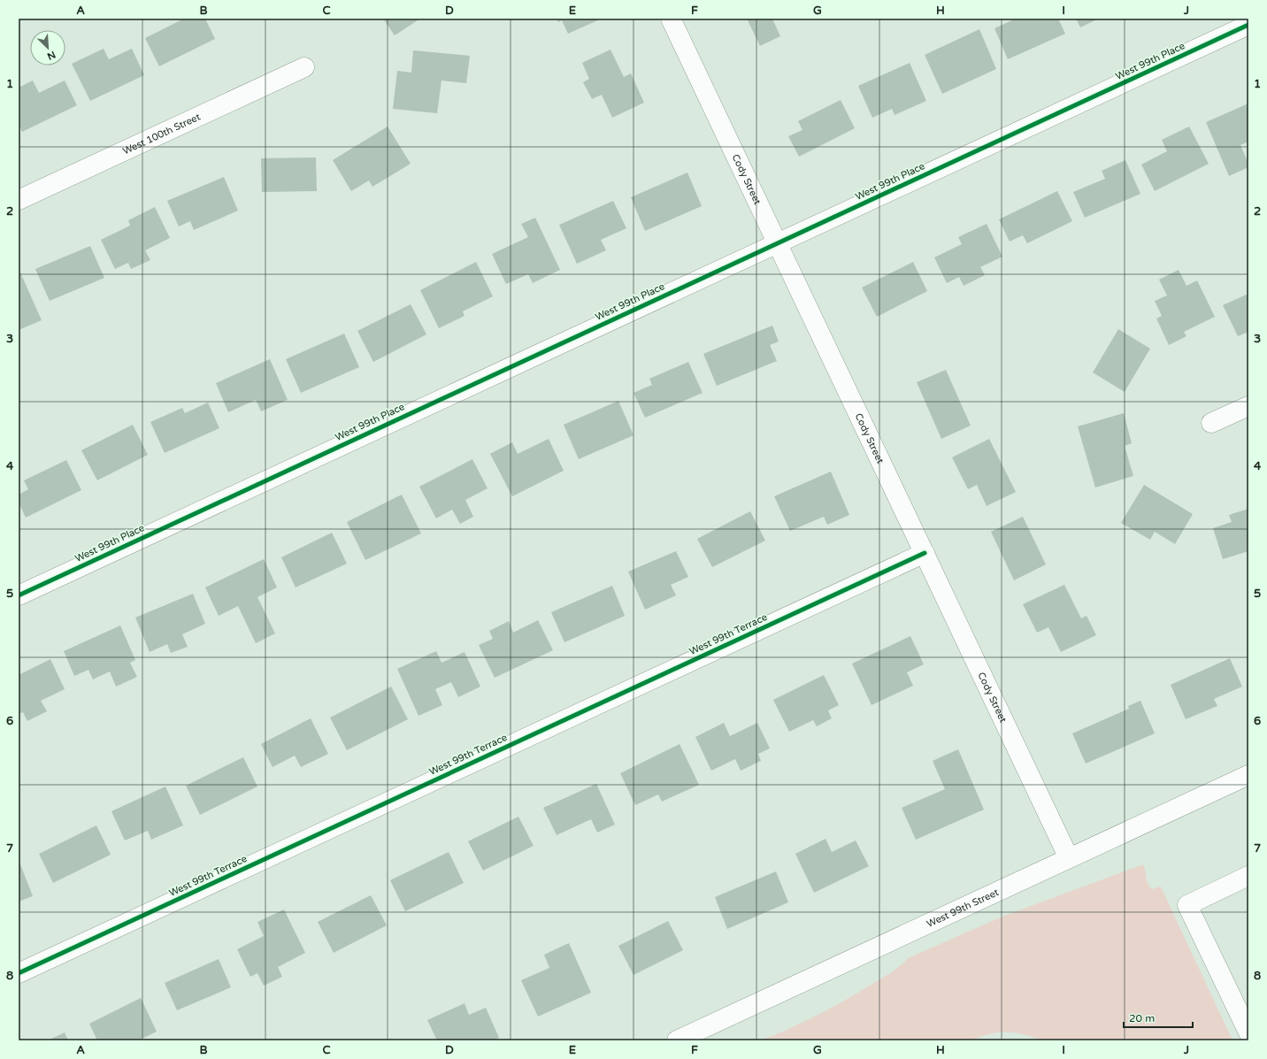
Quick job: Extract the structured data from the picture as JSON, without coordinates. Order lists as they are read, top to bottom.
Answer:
{
  "streets": {
    "street": [
      "West 99th Place",
      "West 100th Street",
      "Cody Street",
      "West 99th Terrace",
      "West 99th Street"
    ]
  },
  "crossings": [
    ["West 99th Place", "Cody Street"],
    ["Cody Street", "West 99th Terrace"],
    ["Cody Street", "West 99th Street"]
  ],
  "scale_bar": "20 m",
  "north": "bottom right",
  "grid": {
    "columns": [
      "A",
      "B",
      "C",
      "D",
      "E",
      "F",
      "G",
      "H",
      "I",
      "J"
    ],
    "rows": [
      "1",
      "2",
      "3",
      "4",
      "5",
      "6",
      "7",
      "8"
    ]
  }
}
